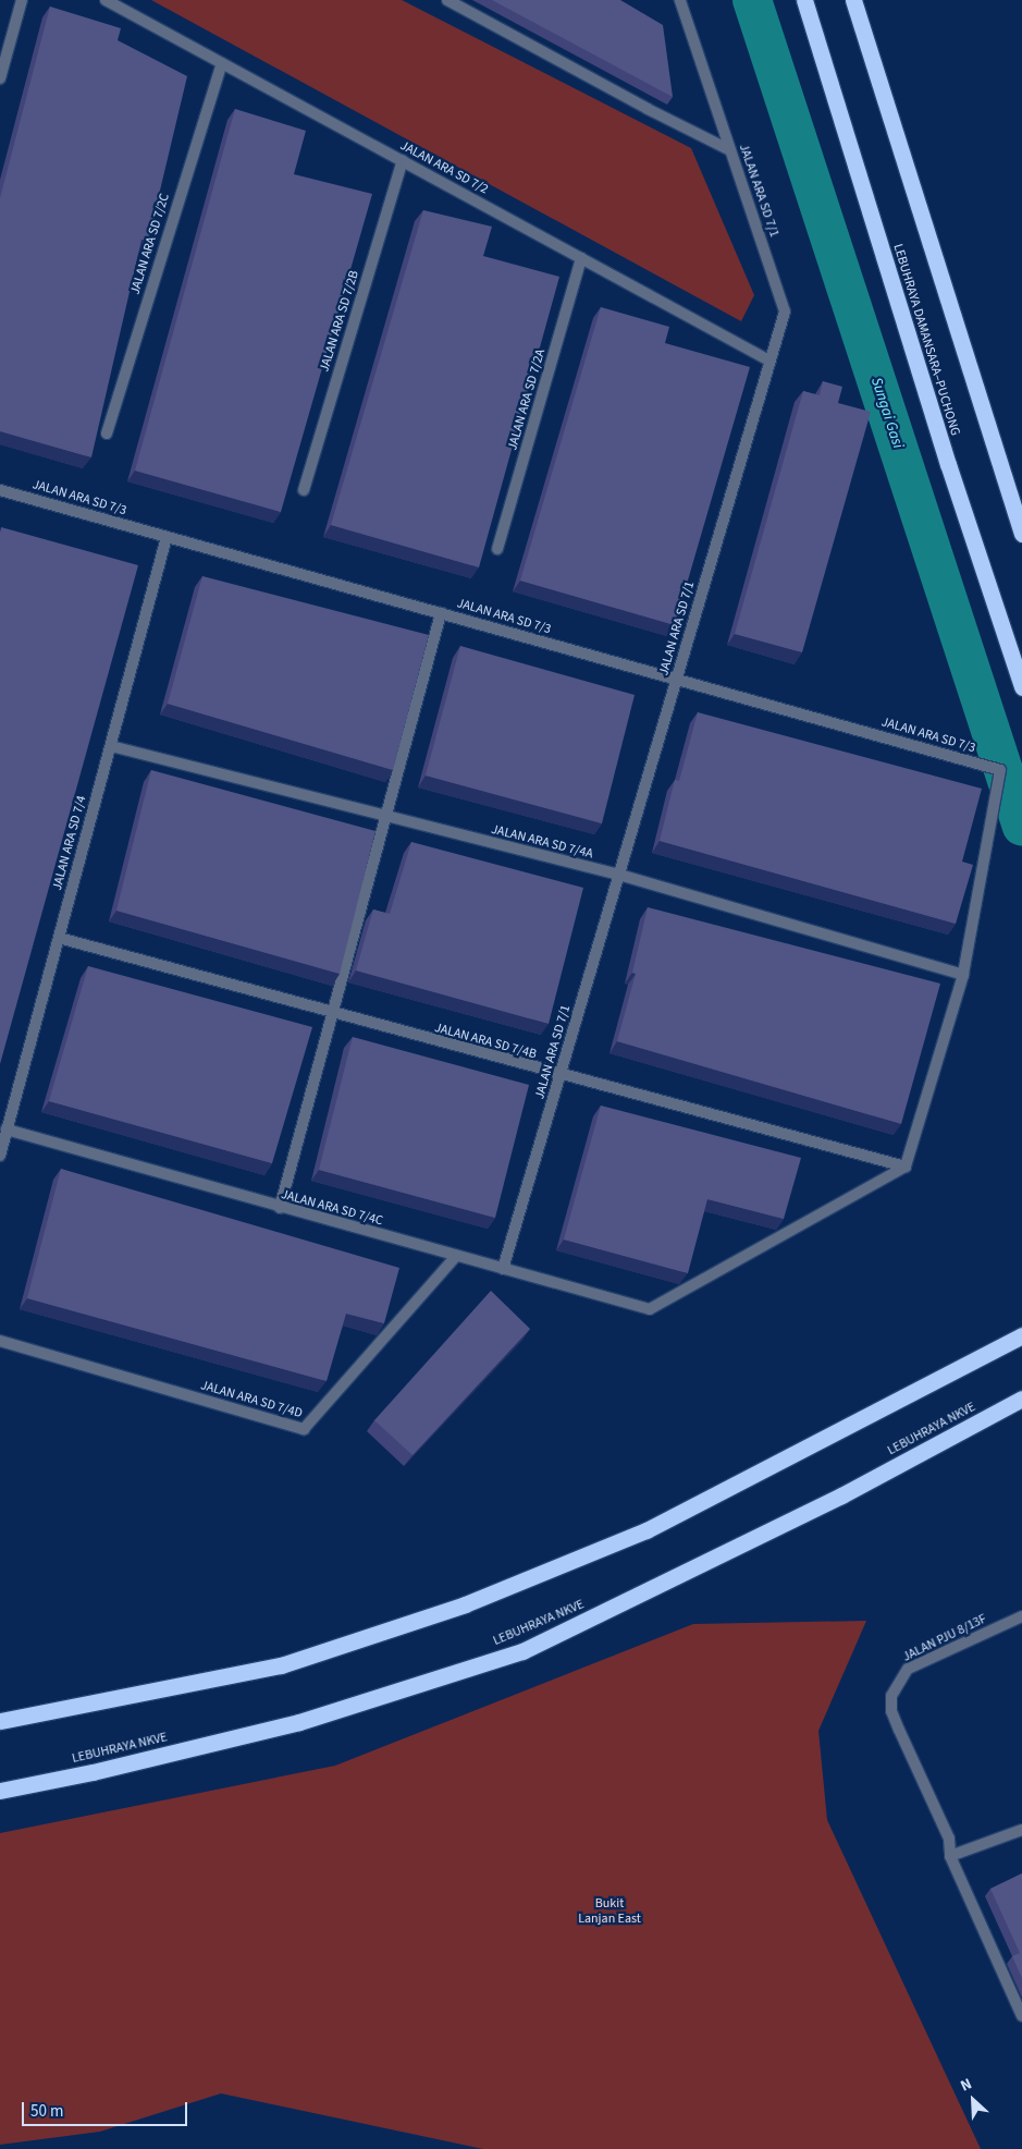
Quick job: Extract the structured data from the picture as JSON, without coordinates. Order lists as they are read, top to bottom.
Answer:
{
  "streets": {
    "highway": ["LEBUHRAYA DAMANSARA–PUCHONG", "LEBUHRAYA NKVE"],
    "street": [
      "JALAN ARA SD 7/2",
      "JALAN ARA SD 7/1",
      "JALAN ARA SD 7/2C",
      "JALAN ARA SD 7/2B",
      "JALAN ARA SD 7/2A",
      "JALAN ARA SD 7/3",
      "JALAN ARA SD 7/4A",
      "JALAN ARA SD 7/4",
      "JALAN ARA SD 7/4B",
      "JALAN ARA SD 7/4C",
      "JALAN ARA SD 7/4D",
      "JALAN PJU 8/13F"
    ]
  },
  "crossings": [
    ["JALAN ARA SD 7/2", "JALAN ARA SD 7/1"],
    ["JALAN ARA SD 7/2", "JALAN ARA SD 7/2C"],
    ["JALAN ARA SD 7/2", "JALAN ARA SD 7/2B"],
    ["JALAN ARA SD 7/2", "JALAN ARA SD 7/2A"],
    ["JALAN ARA SD 7/1", "JALAN ARA SD 7/3"],
    ["JALAN ARA SD 7/1", "JALAN ARA SD 7/4A"],
    ["JALAN ARA SD 7/1", "JALAN ARA SD 7/4B"],
    ["JALAN ARA SD 7/1", "JALAN ARA SD 7/4C"],
    ["JALAN ARA SD 7/3", "JALAN ARA SD 7/4A"],
    ["JALAN ARA SD 7/3", "JALAN ARA SD 7/4"],
    ["JALAN ARA SD 7/4A", "JALAN ARA SD 7/4"],
    ["JALAN ARA SD 7/4", "JALAN ARA SD 7/4B"],
    ["JALAN ARA SD 7/4", "JALAN ARA SD 7/4C"],
    ["JALAN ARA SD 7/4B", "JALAN ARA SD 7/4C"],
    ["JALAN ARA SD 7/4C", "JALAN ARA SD 7/4D"]
  ],
  "water": ["Sungai Gasi"],
  "parks": ["Bukit Lanjan East"],
  "scale_bar": "50 m",
  "north": "top left"
}
